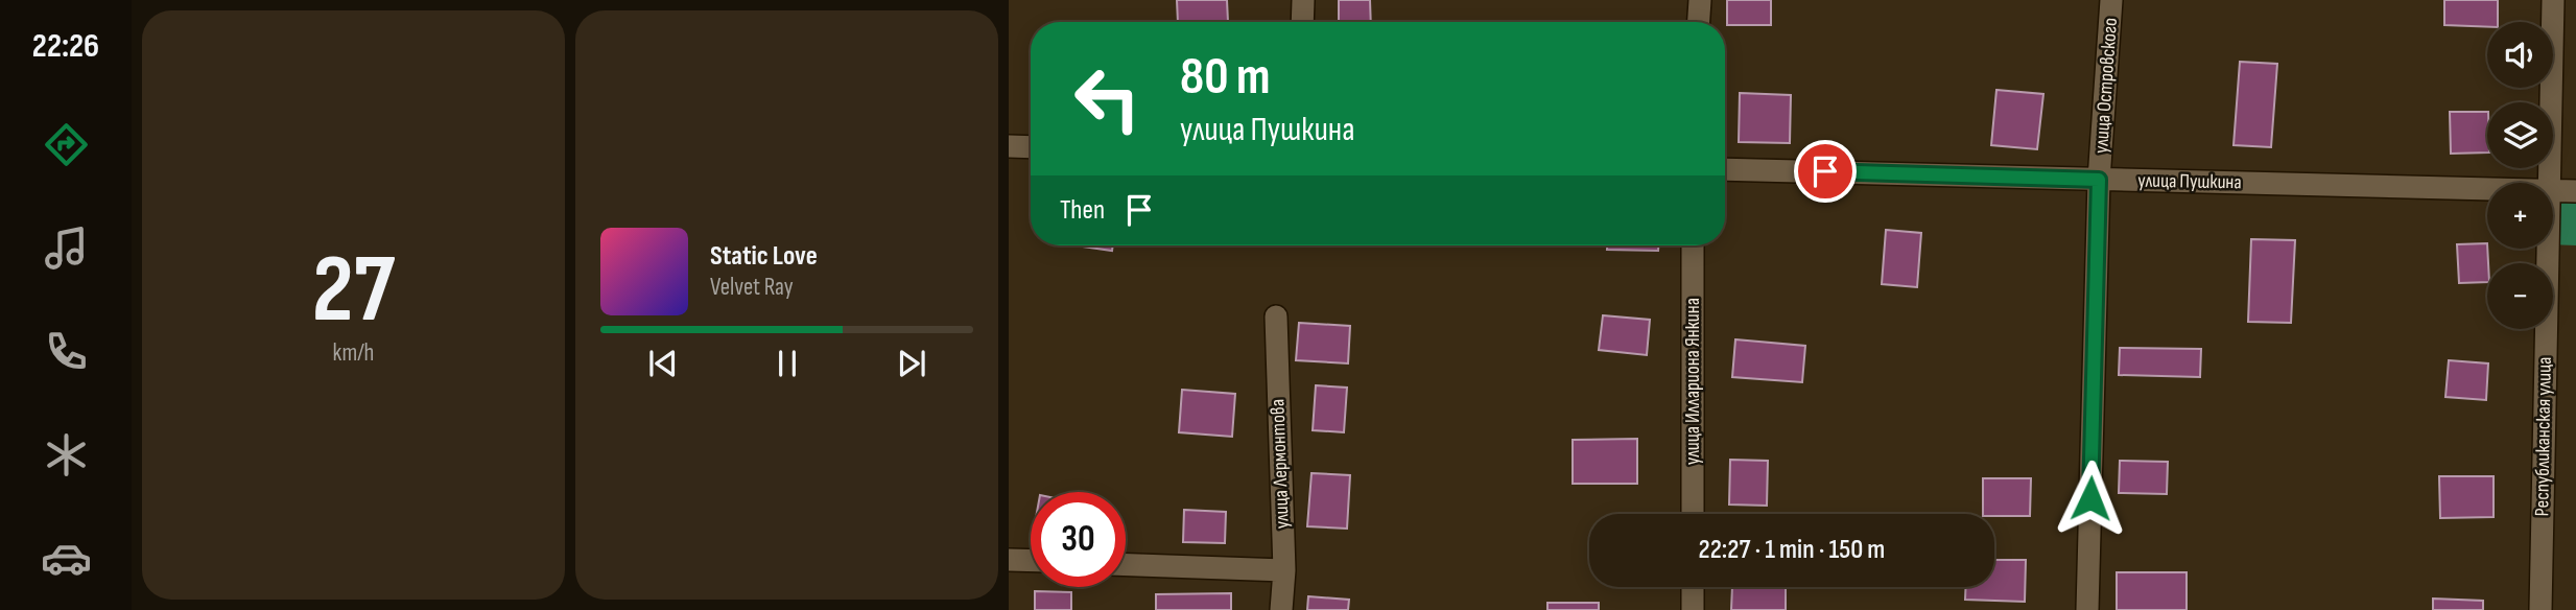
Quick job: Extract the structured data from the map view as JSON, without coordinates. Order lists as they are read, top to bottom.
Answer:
{
  "streets": {
    "street": [
      "улица Островского",
      "улица Пушкина",
      "улица Иллариона Янкина",
      "Республиканская улица",
      "улица Лермонтова"
    ]
  },
  "crossings": [
    ["улица Островского", "улица Пушкина"]
  ],
  "page": {
    "tabs": "22:26",
    "tile": ["27", "km/h"],
    "map_buttons": ["+", "−"],
    "turn": ["80 m", "улица Пушкина"],
    "then": "Then",
    "song": ["Static Love", "Velvet Ray"],
    "limit": "30",
    "trip": "22:27 · 1 min · 150 m"
  }
}
